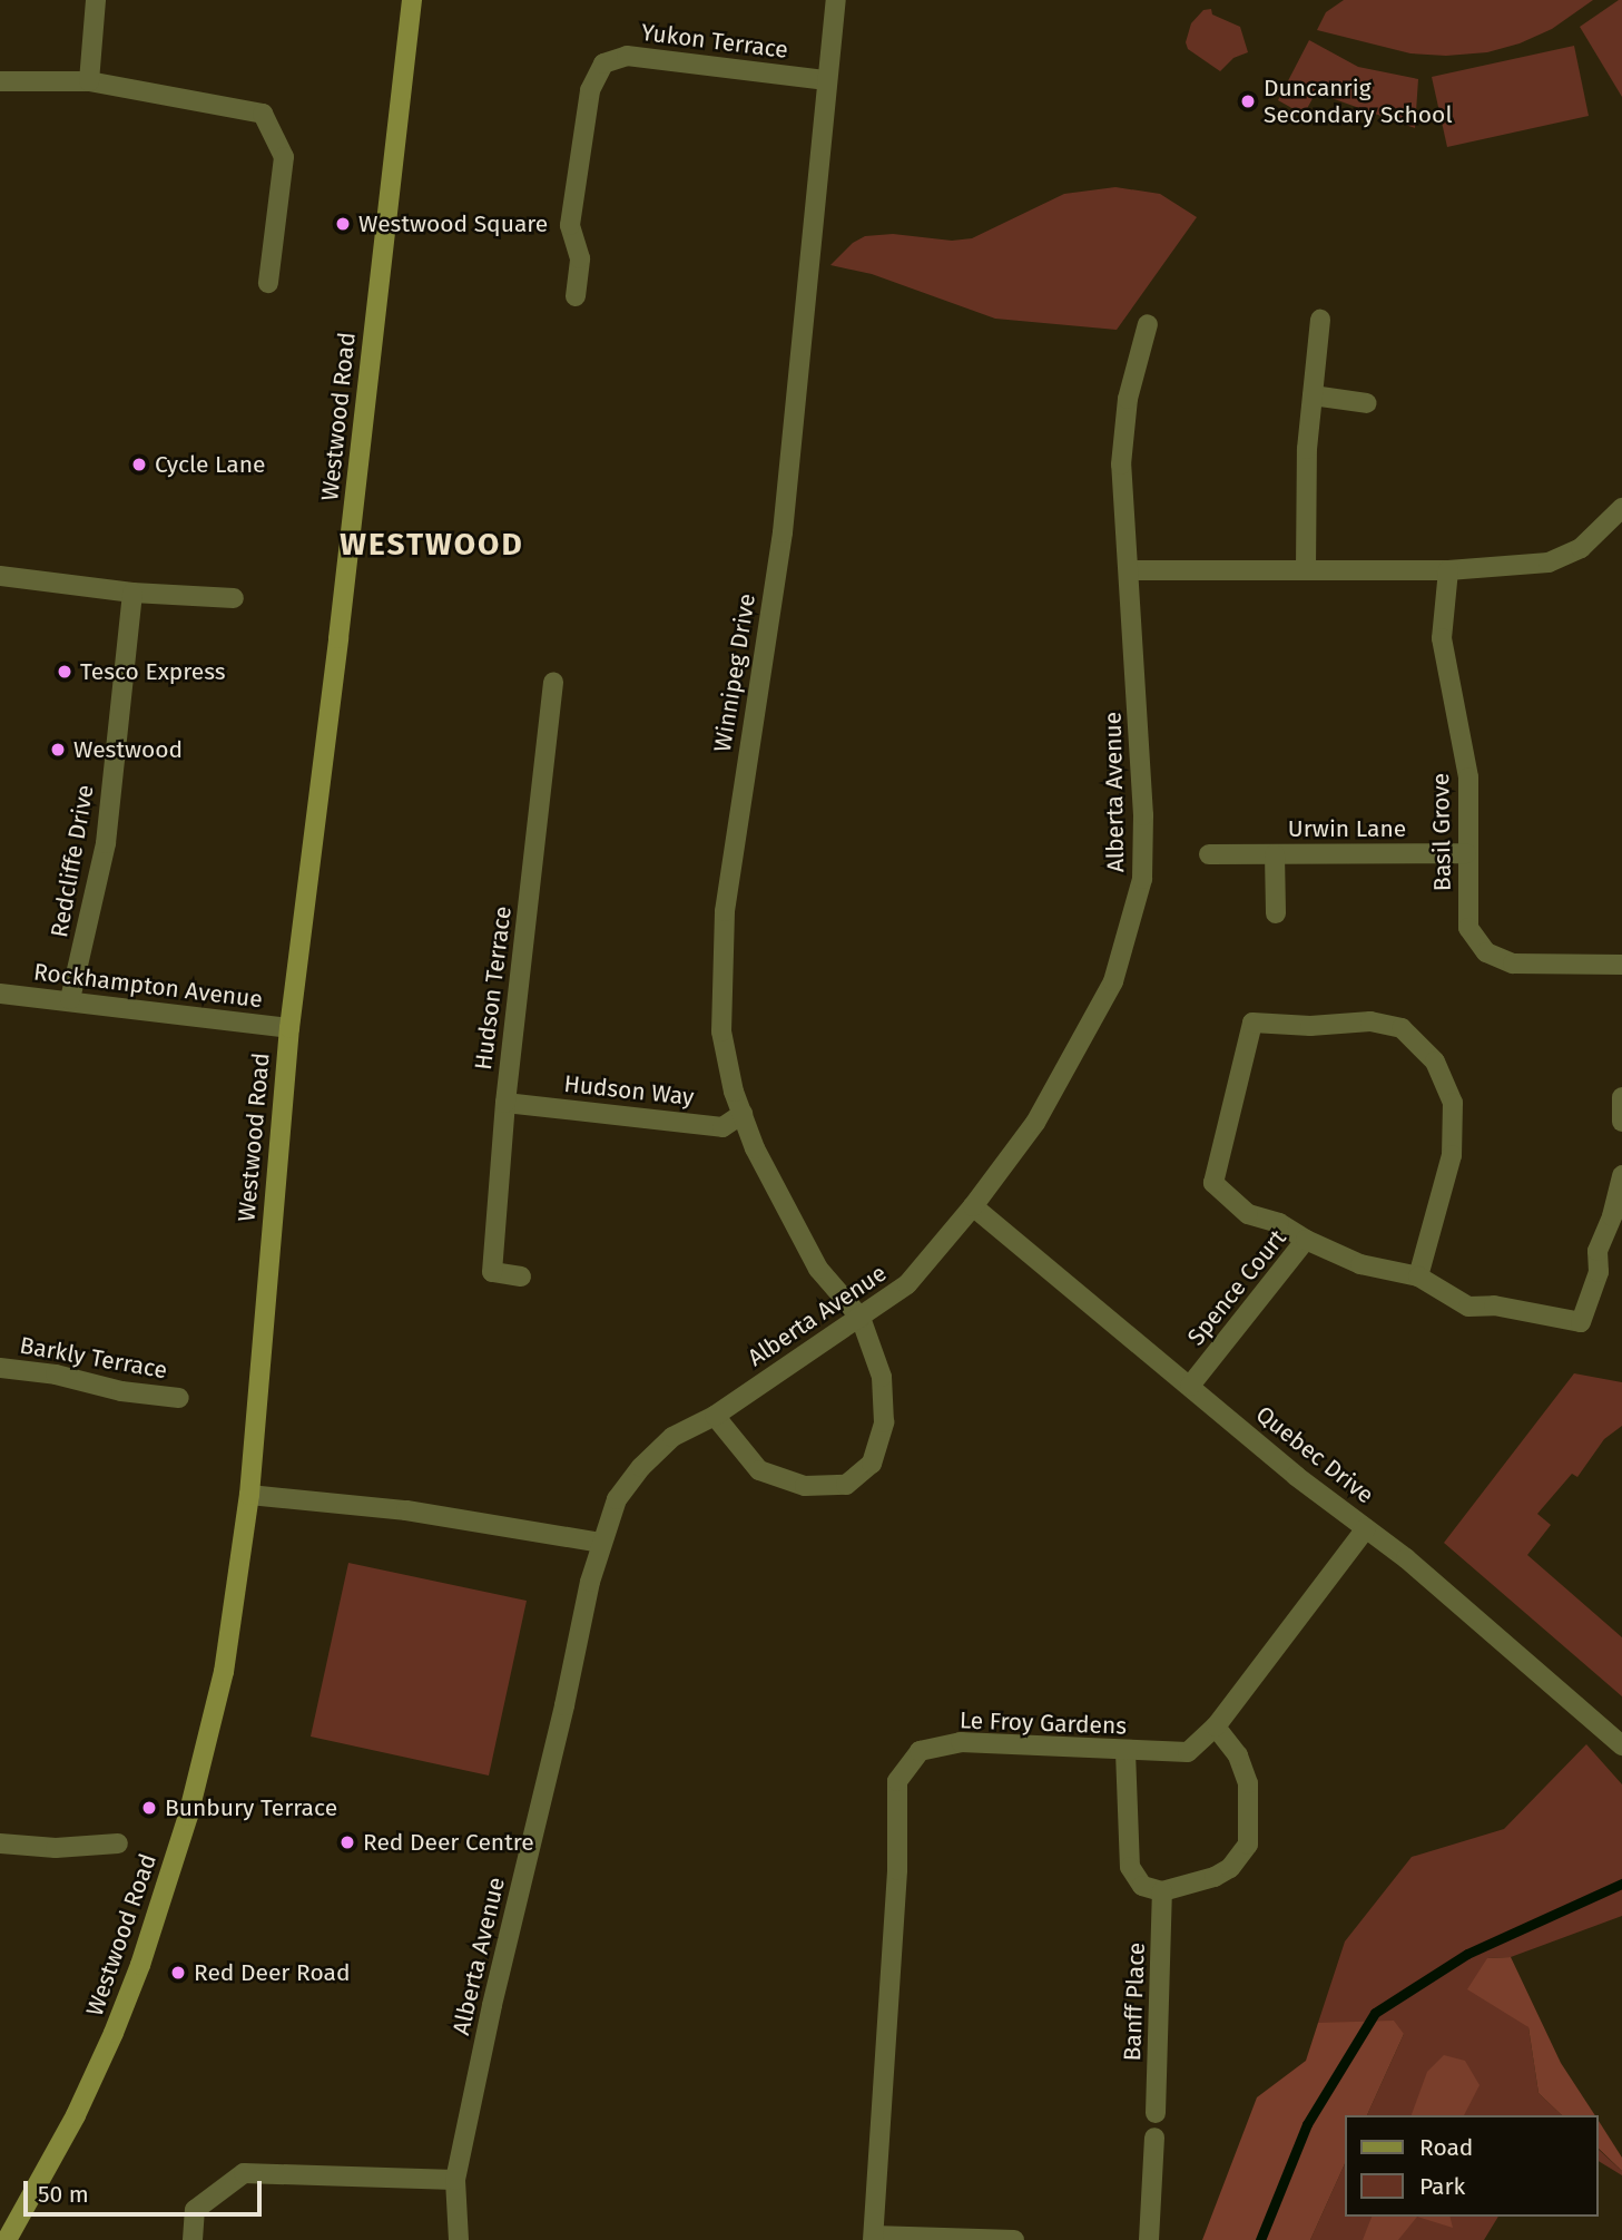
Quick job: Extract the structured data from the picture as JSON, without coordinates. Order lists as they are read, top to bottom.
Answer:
{
  "streets": {
    "street": [
      "Yukon Terrace",
      "Westwood Road",
      "Winnipeg Drive",
      "Alberta Avenue",
      "Urwin Lane",
      "Basil Grove",
      "Redcliffe Drive",
      "Rockhampton Avenue",
      "Hudson Terrace",
      "Hudson Way",
      "Spence Court",
      "Barkly Terrace",
      "Quebec Drive",
      "Le Froy Gardens",
      "Banff Place"
    ]
  },
  "crossings": [
    ["Yukon Terrace", "Winnipeg Drive"],
    ["Westwood Road", "Rockhampton Avenue"],
    ["Winnipeg Drive", "Alberta Avenue"],
    ["Winnipeg Drive", "Hudson Way"],
    ["Alberta Avenue", "Quebec Drive"],
    ["Urwin Lane", "Basil Grove"],
    ["Redcliffe Drive", "Rockhampton Avenue"],
    ["Hudson Terrace", "Hudson Way"],
    ["Spence Court", "Quebec Drive"],
    ["Quebec Drive", "Le Froy Gardens"]
  ],
  "districts": ["WESTWOOD"],
  "places": [
    "Duncanrig Secondary School",
    "Westwood Square",
    "Cycle Lane",
    "Tesco Express",
    "Westwood",
    "Bunbury Terrace",
    "Red Deer Centre",
    "Red Deer Road"
  ],
  "legend": ["Road", "Park"],
  "scale_bar": "50 m"
}
